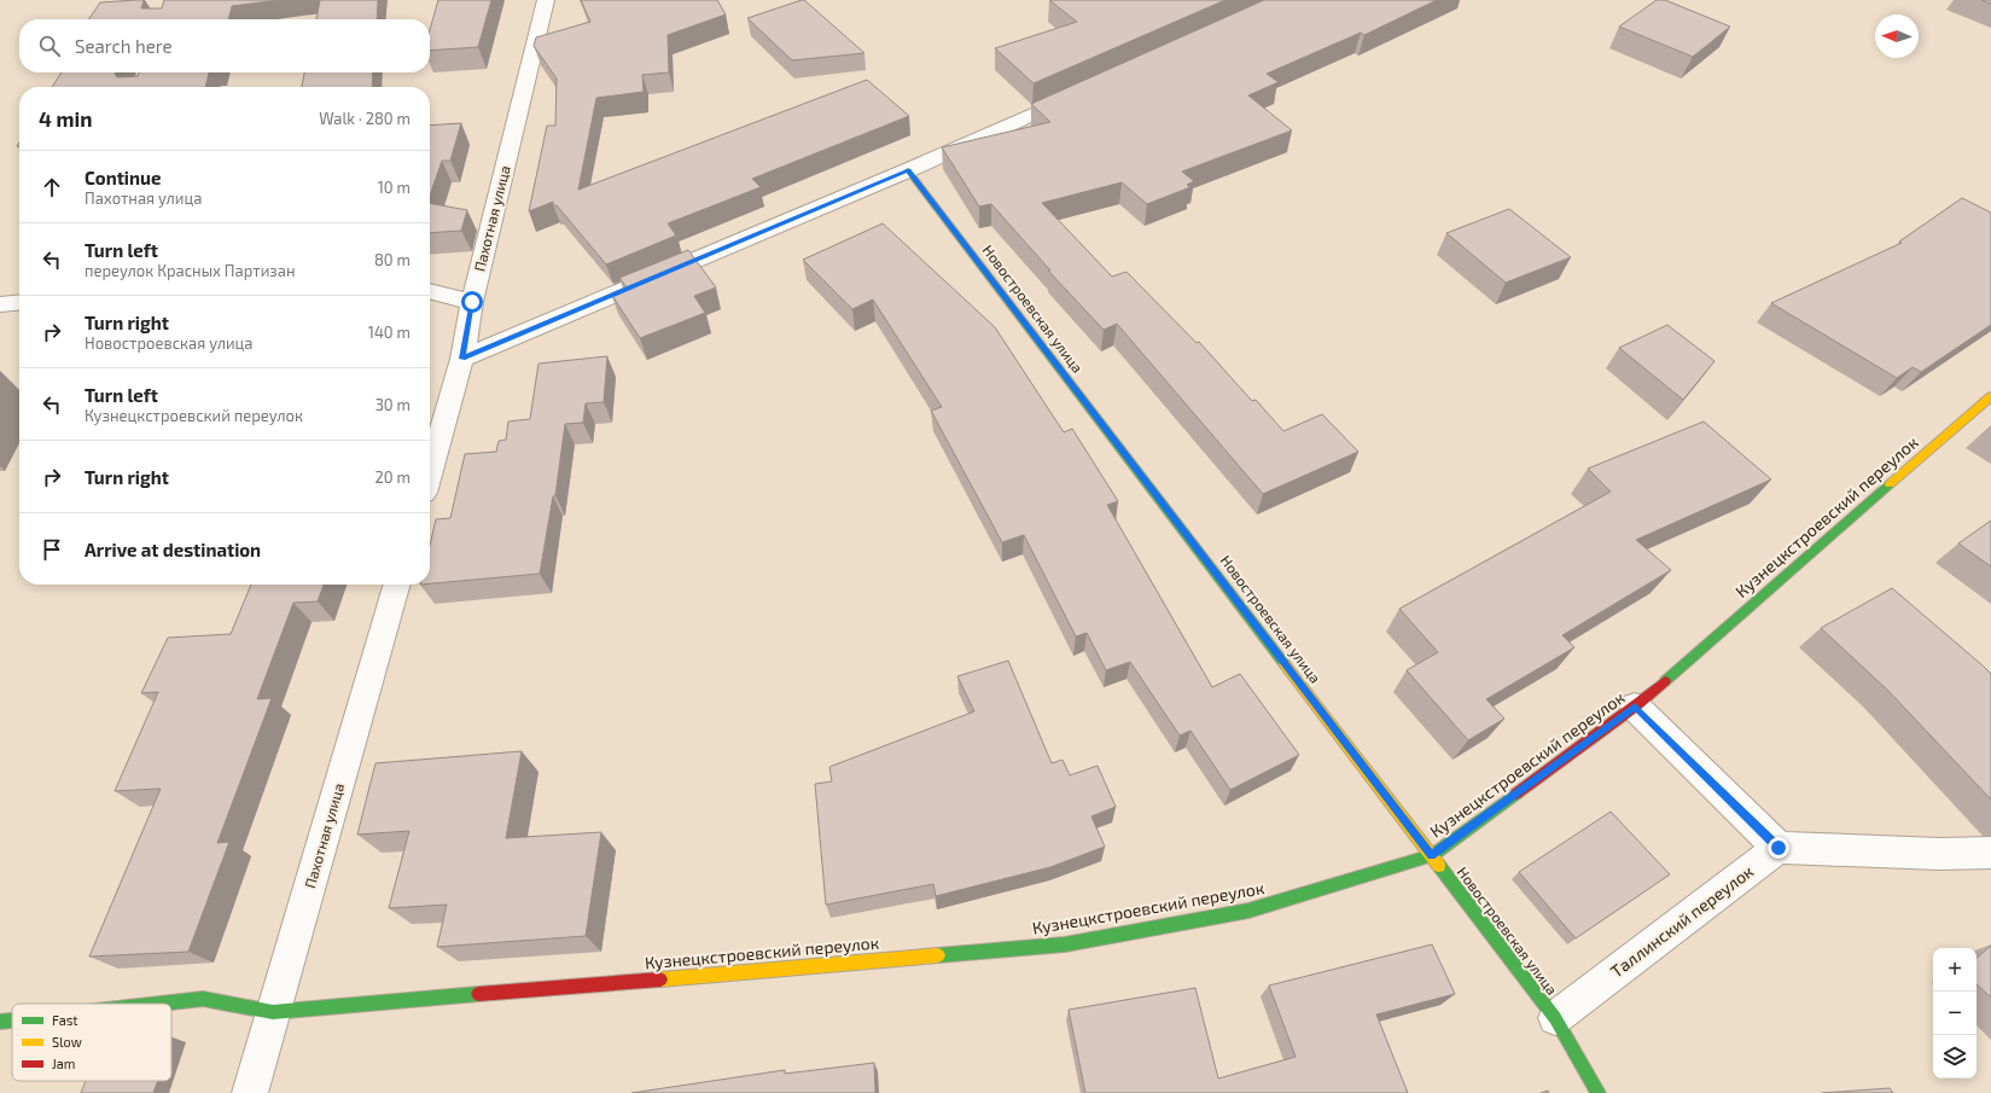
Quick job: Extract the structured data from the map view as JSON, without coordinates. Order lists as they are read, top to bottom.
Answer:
{
  "streets": {
    "street": [
      "Пахотная улица",
      "Новостроевская улица",
      "Кузнецкстроевский переулок",
      "Таллинский переулок"
    ]
  },
  "crossings": [
    ["Пахотная улица", "Кузнецкстроевский переулок"],
    ["Новостроевская улица", "Кузнецкстроевский переулок"],
    ["Новостроевская улица", "Таллинский переулок"]
  ],
  "legend": ["Fast", "Slow", "Jam"],
  "north": "left",
  "page": {
    "search": "Search here",
    "heading": ["4 min", "Walk · 280 m"],
    "list": [
      ["Continue", "Пахотная улица", "10 m"],
      ["Turn left", "переулок Красных Партизан", "80 m"],
      ["Turn right", "Новостроевская улица", "140 m"],
      ["Turn left", "Кузнецкстроевский переулок", "30 m"],
      ["Turn right", "20 m"],
      "Arrive at destination"
    ],
    "map_buttons": ["+", "−"]
  }
}
